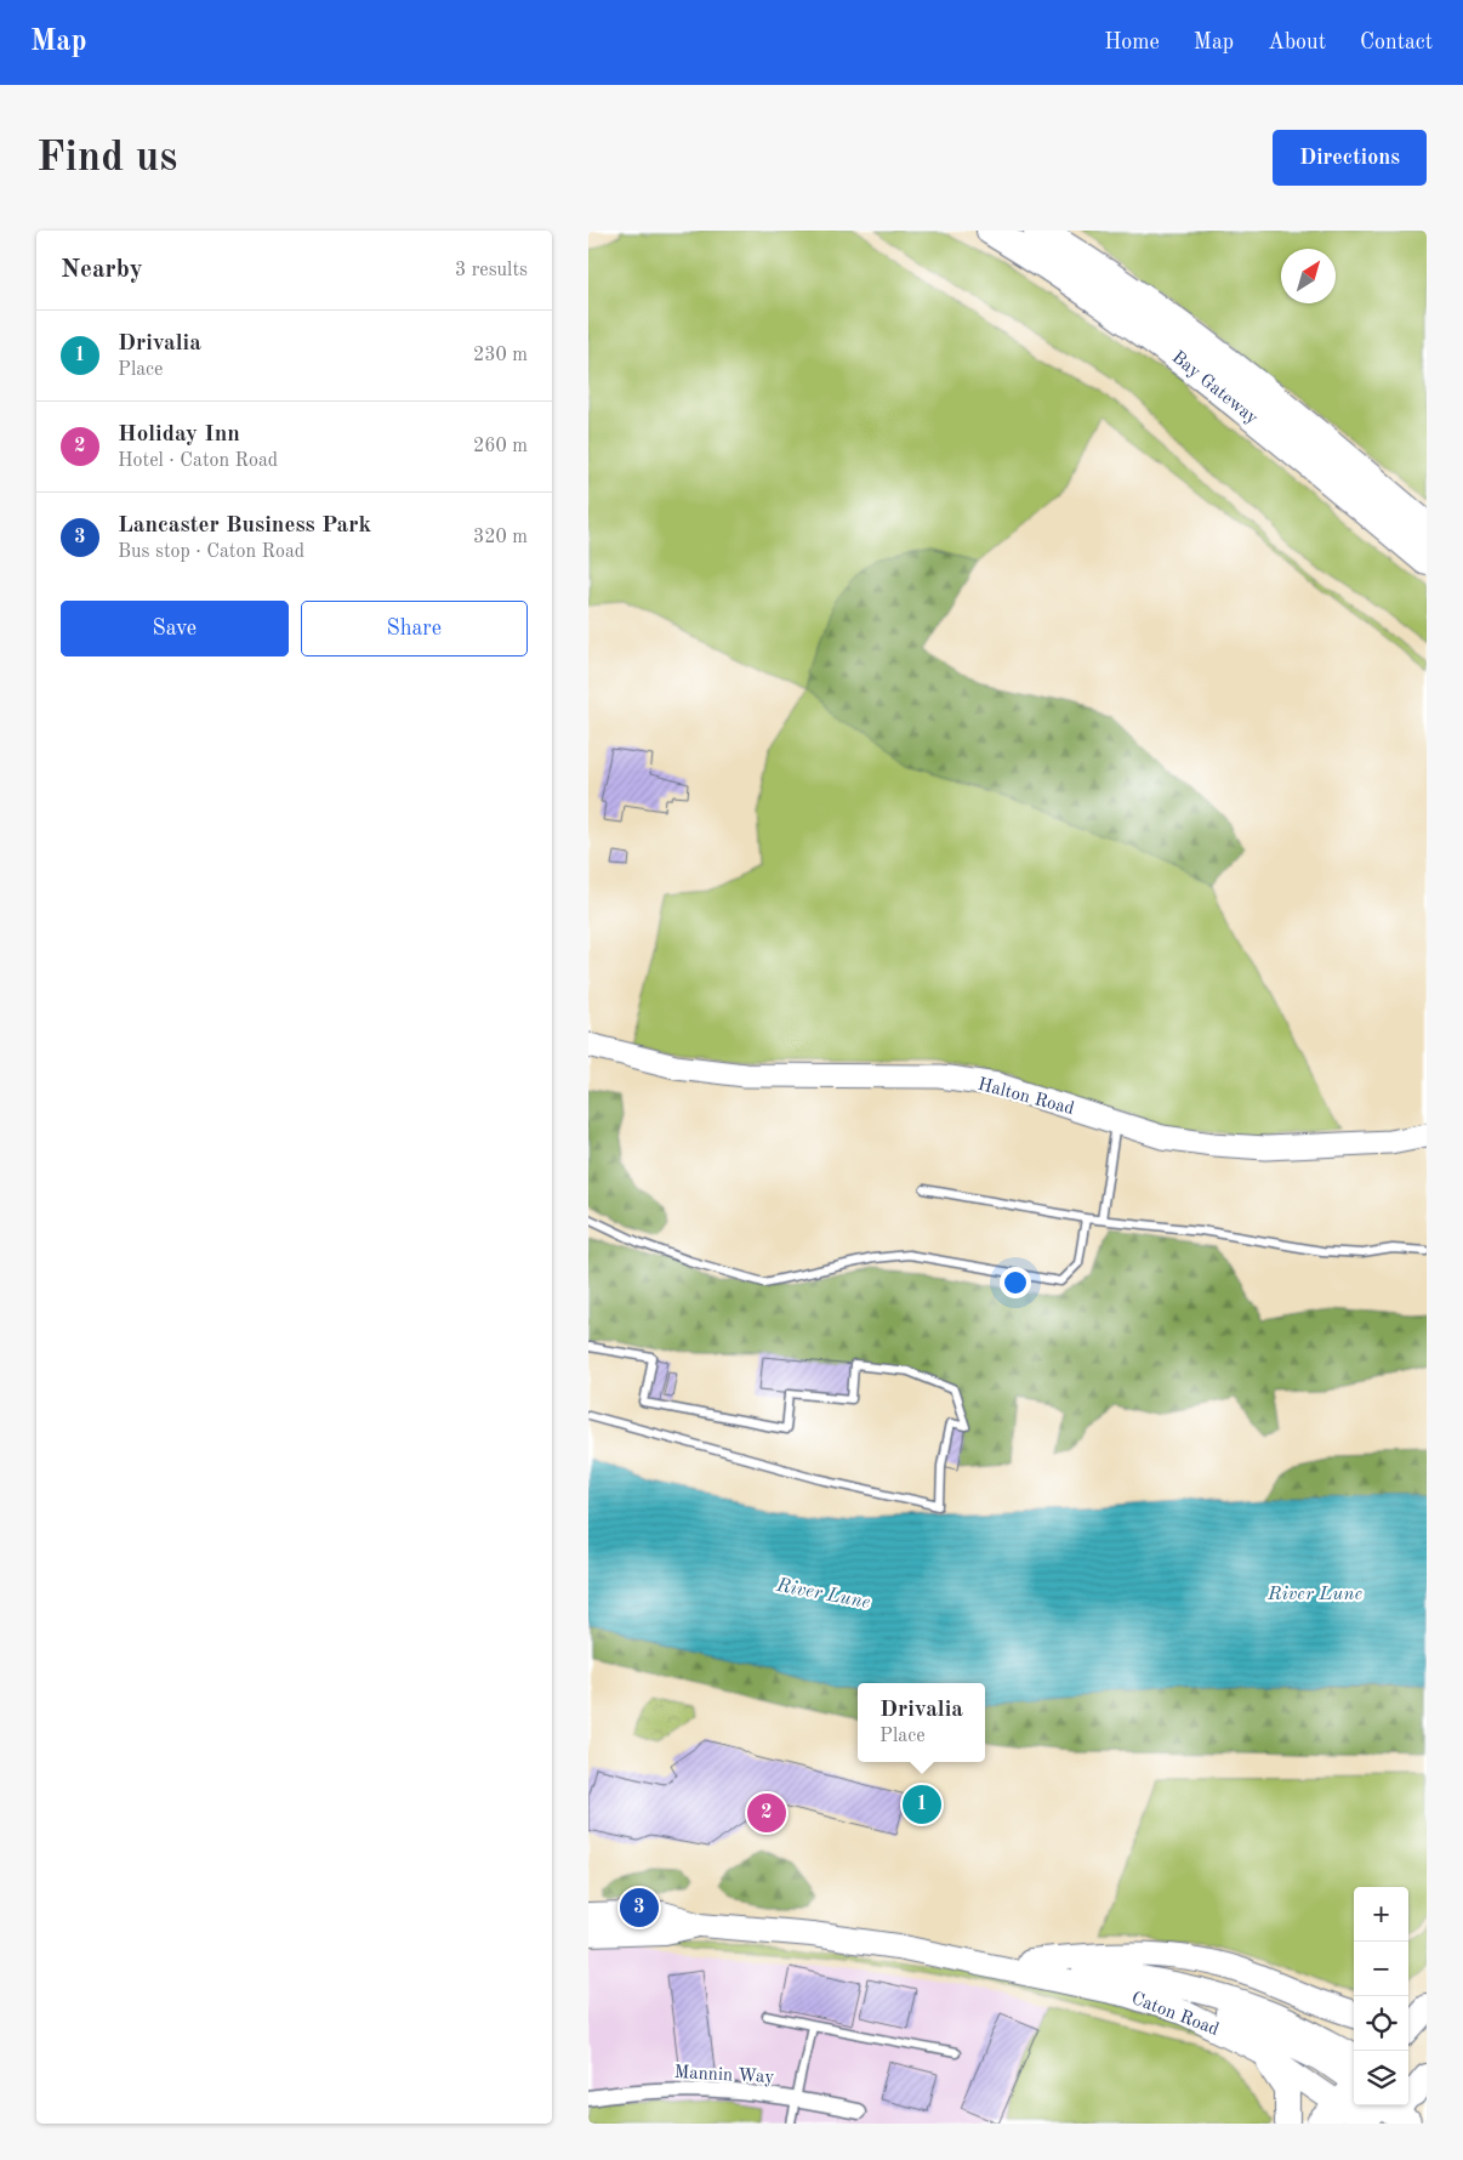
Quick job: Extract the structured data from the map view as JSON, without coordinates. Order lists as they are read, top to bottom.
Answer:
{
  "streets": {
    "highway": ["Bay Gateway"],
    "main road": ["Caton Road"],
    "street": ["Halton Road", "Mannin Way"]
  },
  "water": ["River Lune"],
  "north": "top right",
  "page": {
    "header": "Map",
    "nav": [
      "Home",
      "Map",
      "About",
      "Contact"
    ],
    "buttons": [
      "Directions",
      ["Save", "Share"]
    ],
    "title": "Find us",
    "heading": ["Nearby", "3 results"],
    "list": [
      {
        "mark": "1",
        "name": "Drivalia",
        "note": "Place",
        "value": "230 m"
      },
      {
        "mark": "2",
        "name": "Holiday Inn",
        "note": "Hotel · Caton Road",
        "value": "260 m"
      },
      {
        "mark": "3",
        "name": "Lancaster Business Park",
        "note": "Bus stop · Caton Road",
        "value": "320 m"
      }
    ],
    "popup": ["Drivalia", "Place"],
    "pins": ["1", "2", "3"],
    "map_buttons": ["+", "−"]
  }
}
